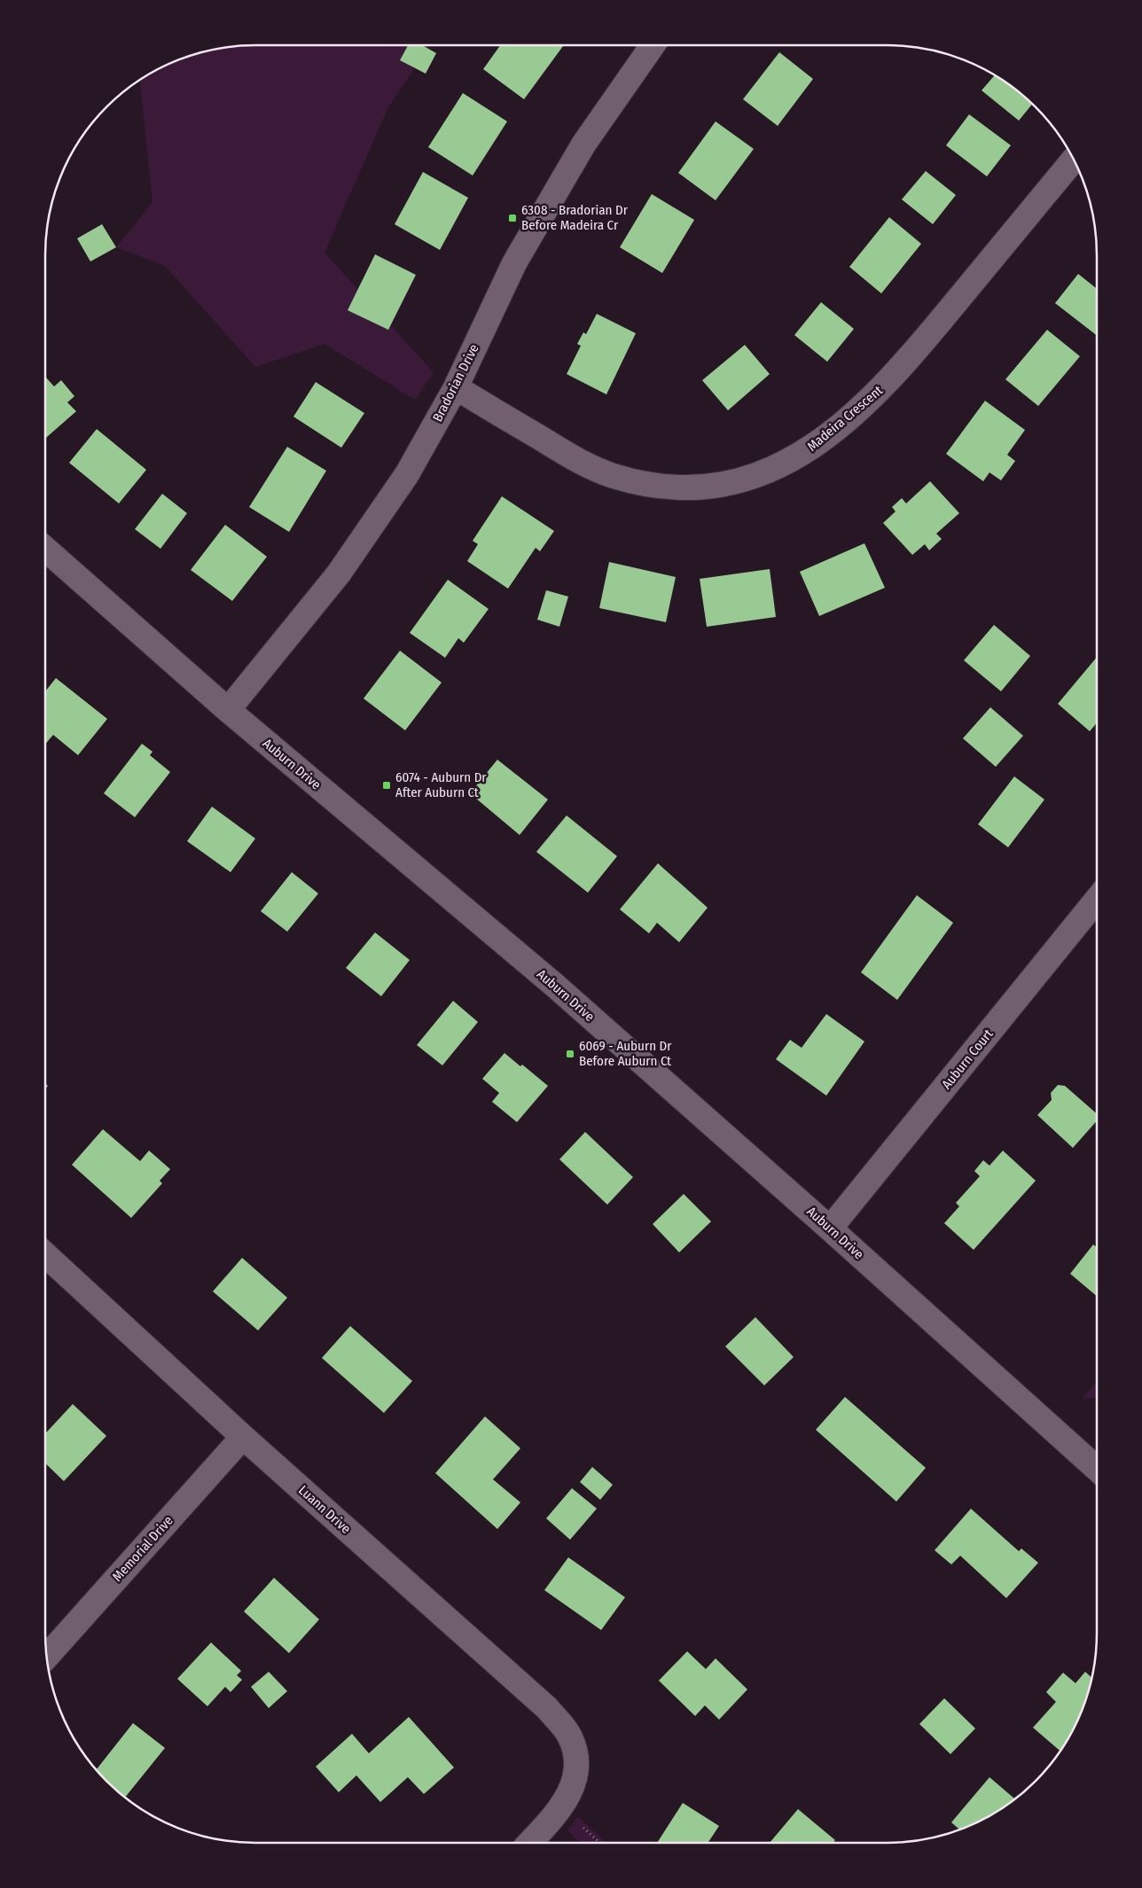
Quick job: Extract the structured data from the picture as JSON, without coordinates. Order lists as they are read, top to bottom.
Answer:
{
  "streets": {
    "street": [
      "Bradorian Drive",
      "Madeira Crescent",
      "Auburn Drive",
      "Auburn Court",
      "Luann Drive",
      "Memorial Drive"
    ]
  },
  "crossings": [
    ["Bradorian Drive", "Madeira Crescent"],
    ["Bradorian Drive", "Auburn Drive"],
    ["Auburn Drive", "Auburn Court"],
    ["Luann Drive", "Memorial Drive"]
  ],
  "places": {
    "transit": ["6308 - Bradorian Dr Before Madeira Cr", "6074 - Auburn Dr After Auburn Ct", "6069 - Auburn Dr Before Auburn Ct"]
  }
}
